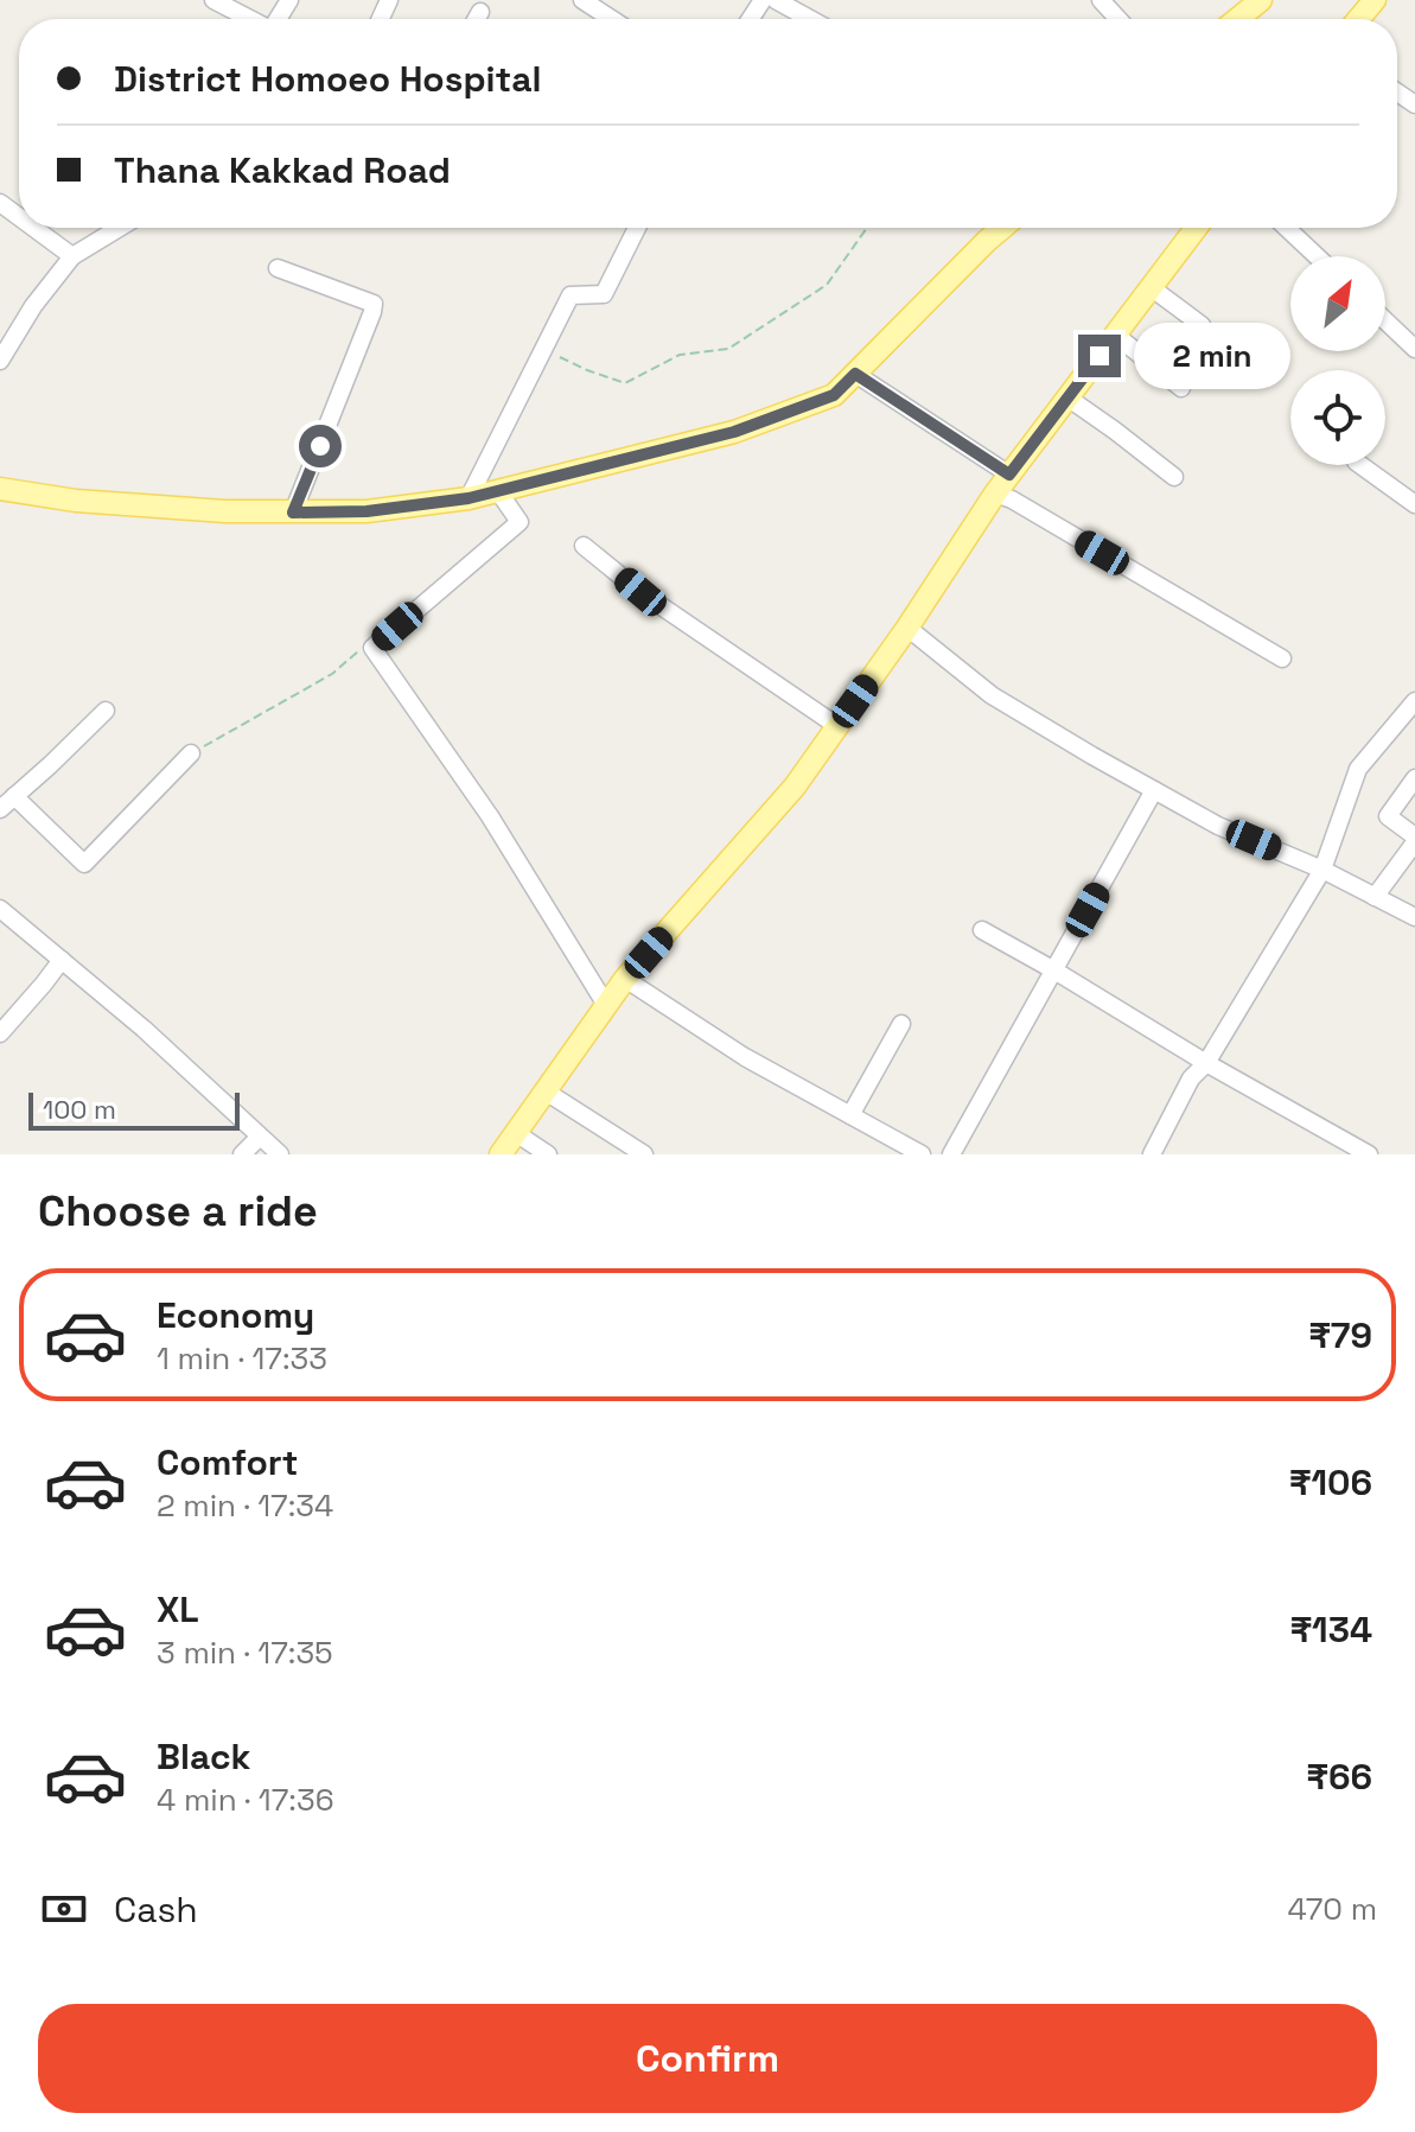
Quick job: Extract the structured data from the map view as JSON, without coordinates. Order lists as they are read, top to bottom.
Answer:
{
  "scale_bar": "100 m",
  "north": "top right",
  "page": {
    "banner": ["District Homoeo Hospital", "Thana Kakkad Road"],
    "bubble": "2 min",
    "scale": "100 m",
    "heading": "Choose a ride",
    "list": [
      {
        "name": "Economy",
        "note": "1 min · 17:33",
        "value": "₹79"
      },
      {
        "name": "Comfort",
        "note": "2 min · 17:34",
        "value": "₹106"
      },
      {
        "name": "XL",
        "note": "3 min · 17:35",
        "value": "₹134"
      },
      {
        "name": "Black",
        "note": "4 min · 17:36",
        "value": "₹66"
      }
    ],
    "pay": ["Cash", "470 m"],
    "buttons": "Confirm"
  }
}
